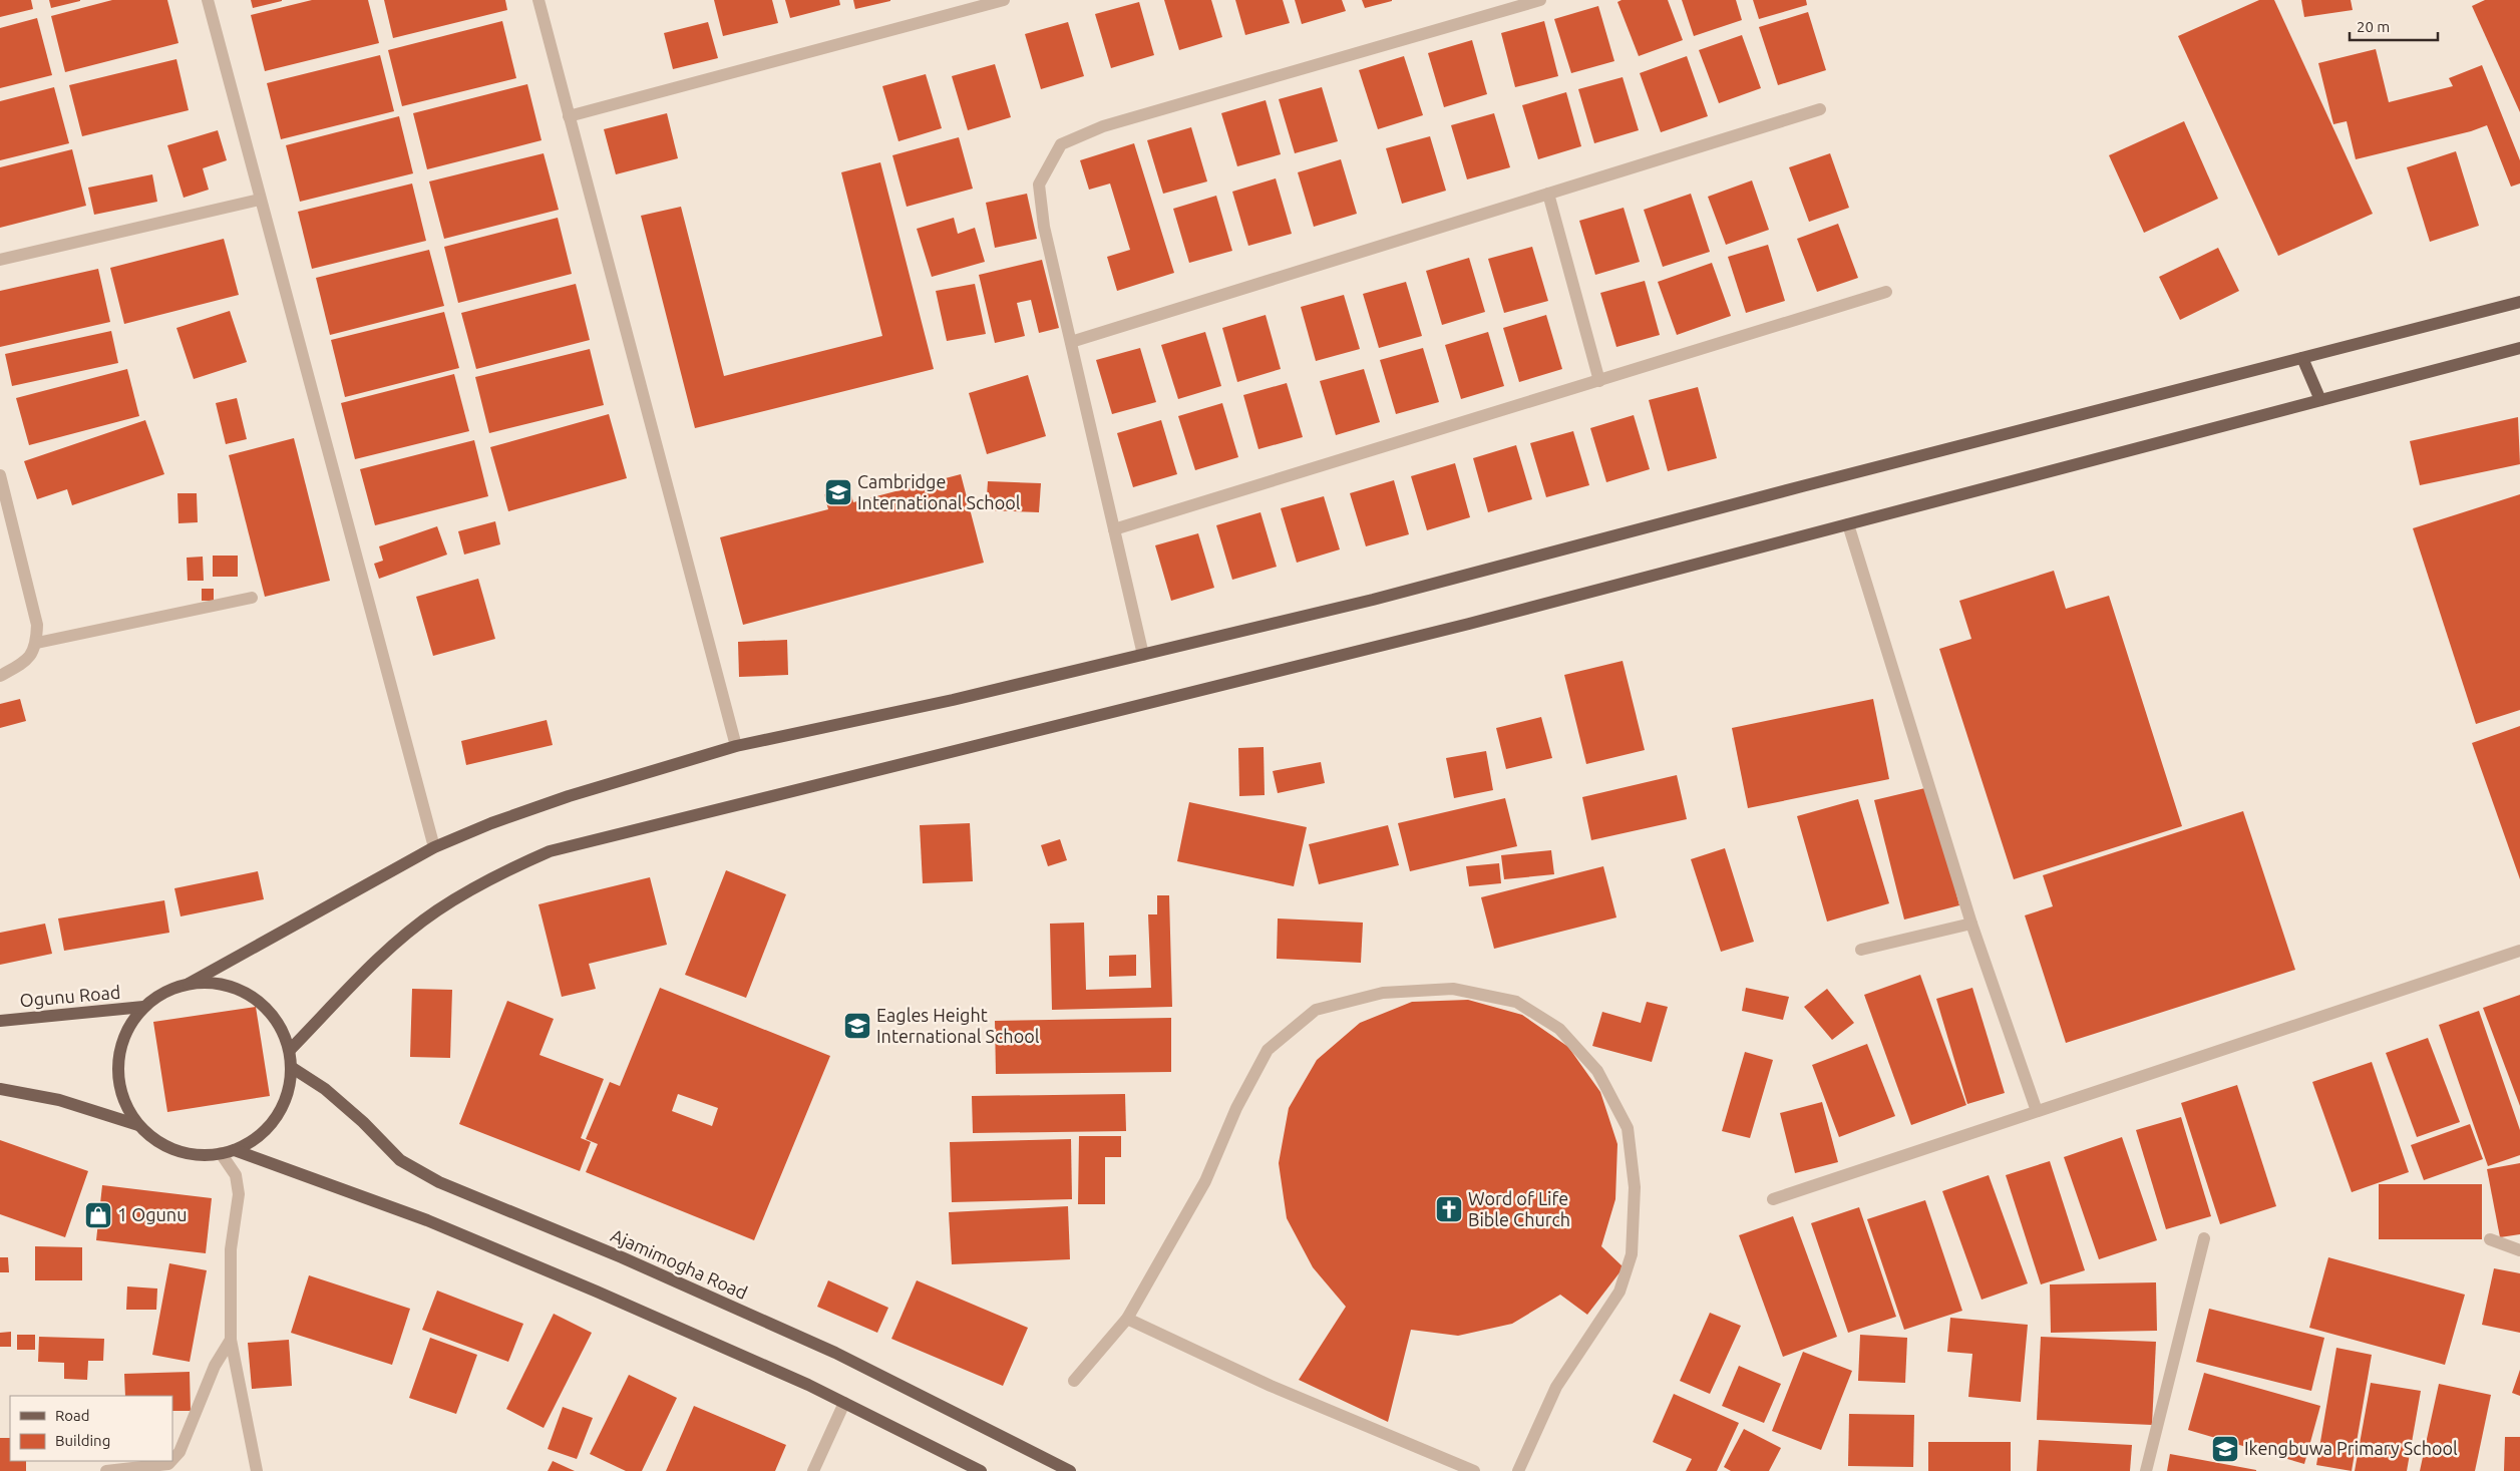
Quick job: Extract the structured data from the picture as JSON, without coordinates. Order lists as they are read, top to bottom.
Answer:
{
  "streets": {
    "main road": ["Ogunu Road", "Ajamimogha Road"]
  },
  "crossings": [
    ["Ogunu Road", "Ajamimogha Road"]
  ],
  "places": {
    "school or university": ["Cambridge International School", "Eagles Height International School", "Ikengbuwa Primary School"],
    "church": ["Word of Life Bible Church"],
    "shop": ["1 Ogunu"]
  },
  "legend": ["Road", "Building"],
  "scale_bar": "20 m"
}
